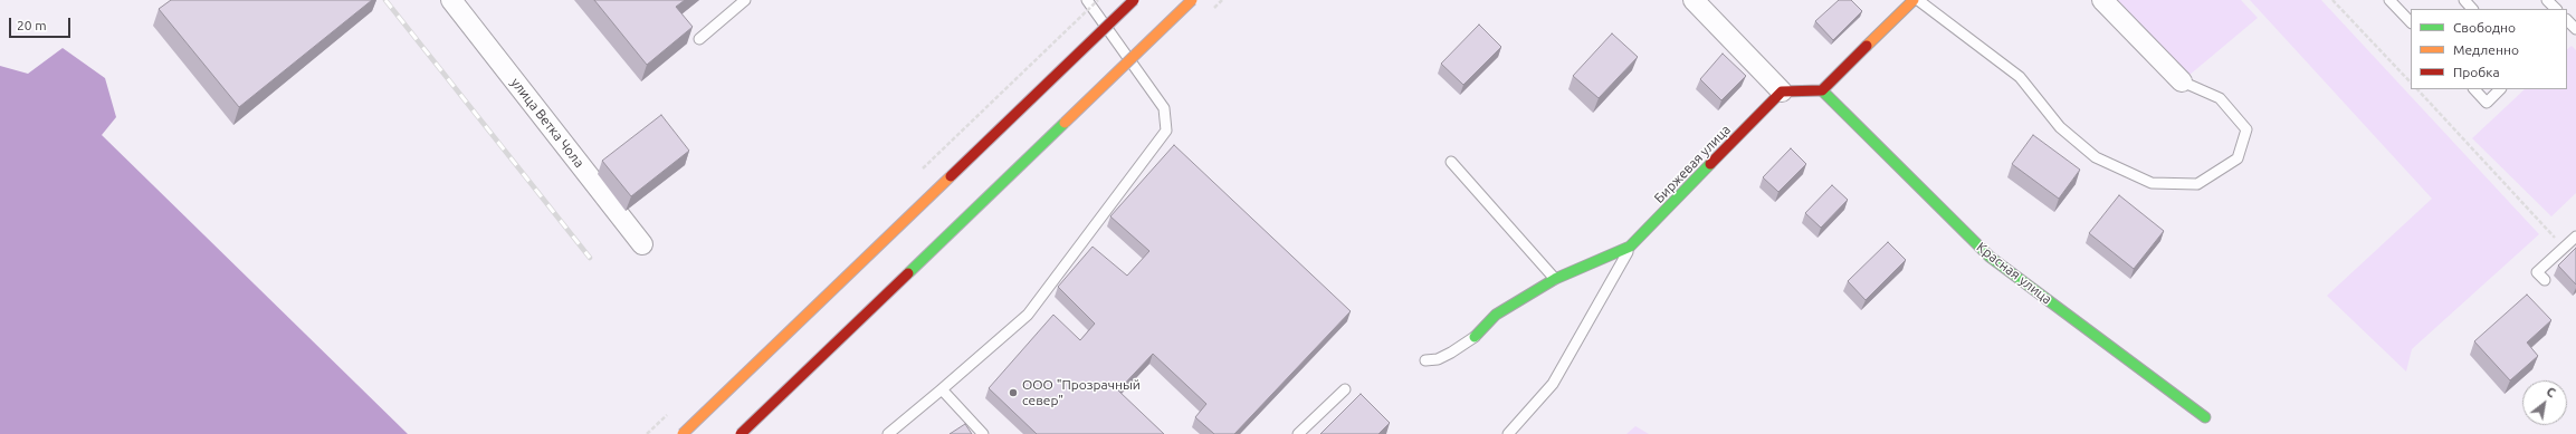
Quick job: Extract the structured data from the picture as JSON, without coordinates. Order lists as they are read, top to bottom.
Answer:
{
  "streets": {
    "main road": ["Биржевая улица", "Красная улица"],
    "street": ["улица Ветка Чола"]
  },
  "places": ["ООО \"Прозрачный север\""],
  "legend": ["Свободно", "Медленно", "Пробка"],
  "scale_bar": "20 m",
  "north": "top right"
}
